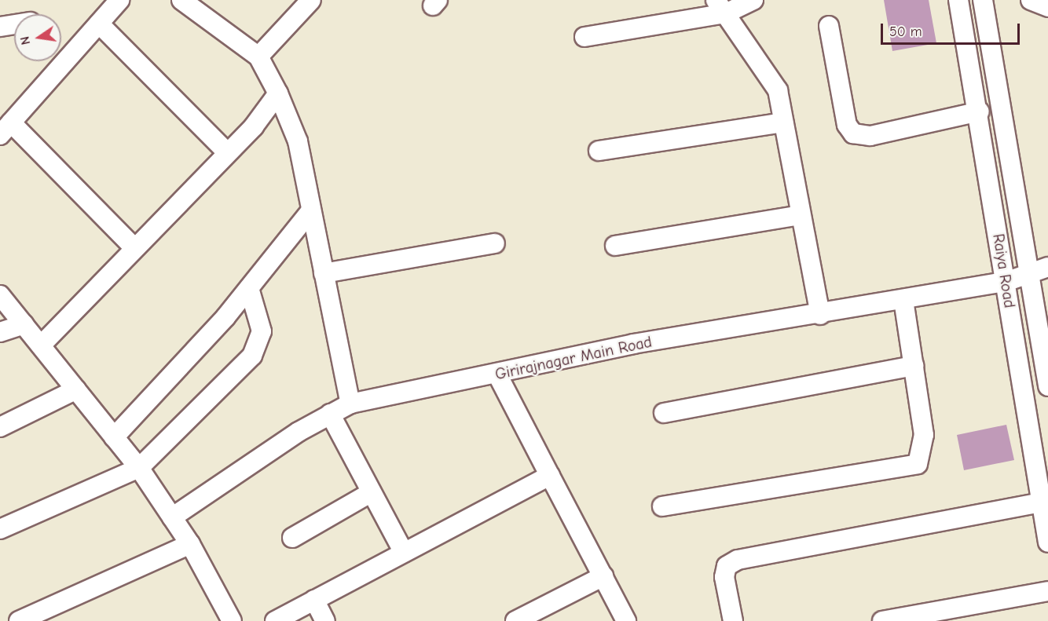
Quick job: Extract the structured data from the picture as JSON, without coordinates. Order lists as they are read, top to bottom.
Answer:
{
  "streets": {
    "street": ["Raiya Road", "Girirajnagar Main Road"]
  },
  "crossings": [
    ["Raiya Road", "Girirajnagar Main Road"]
  ],
  "scale_bar": "50 m",
  "north": "left"
}
